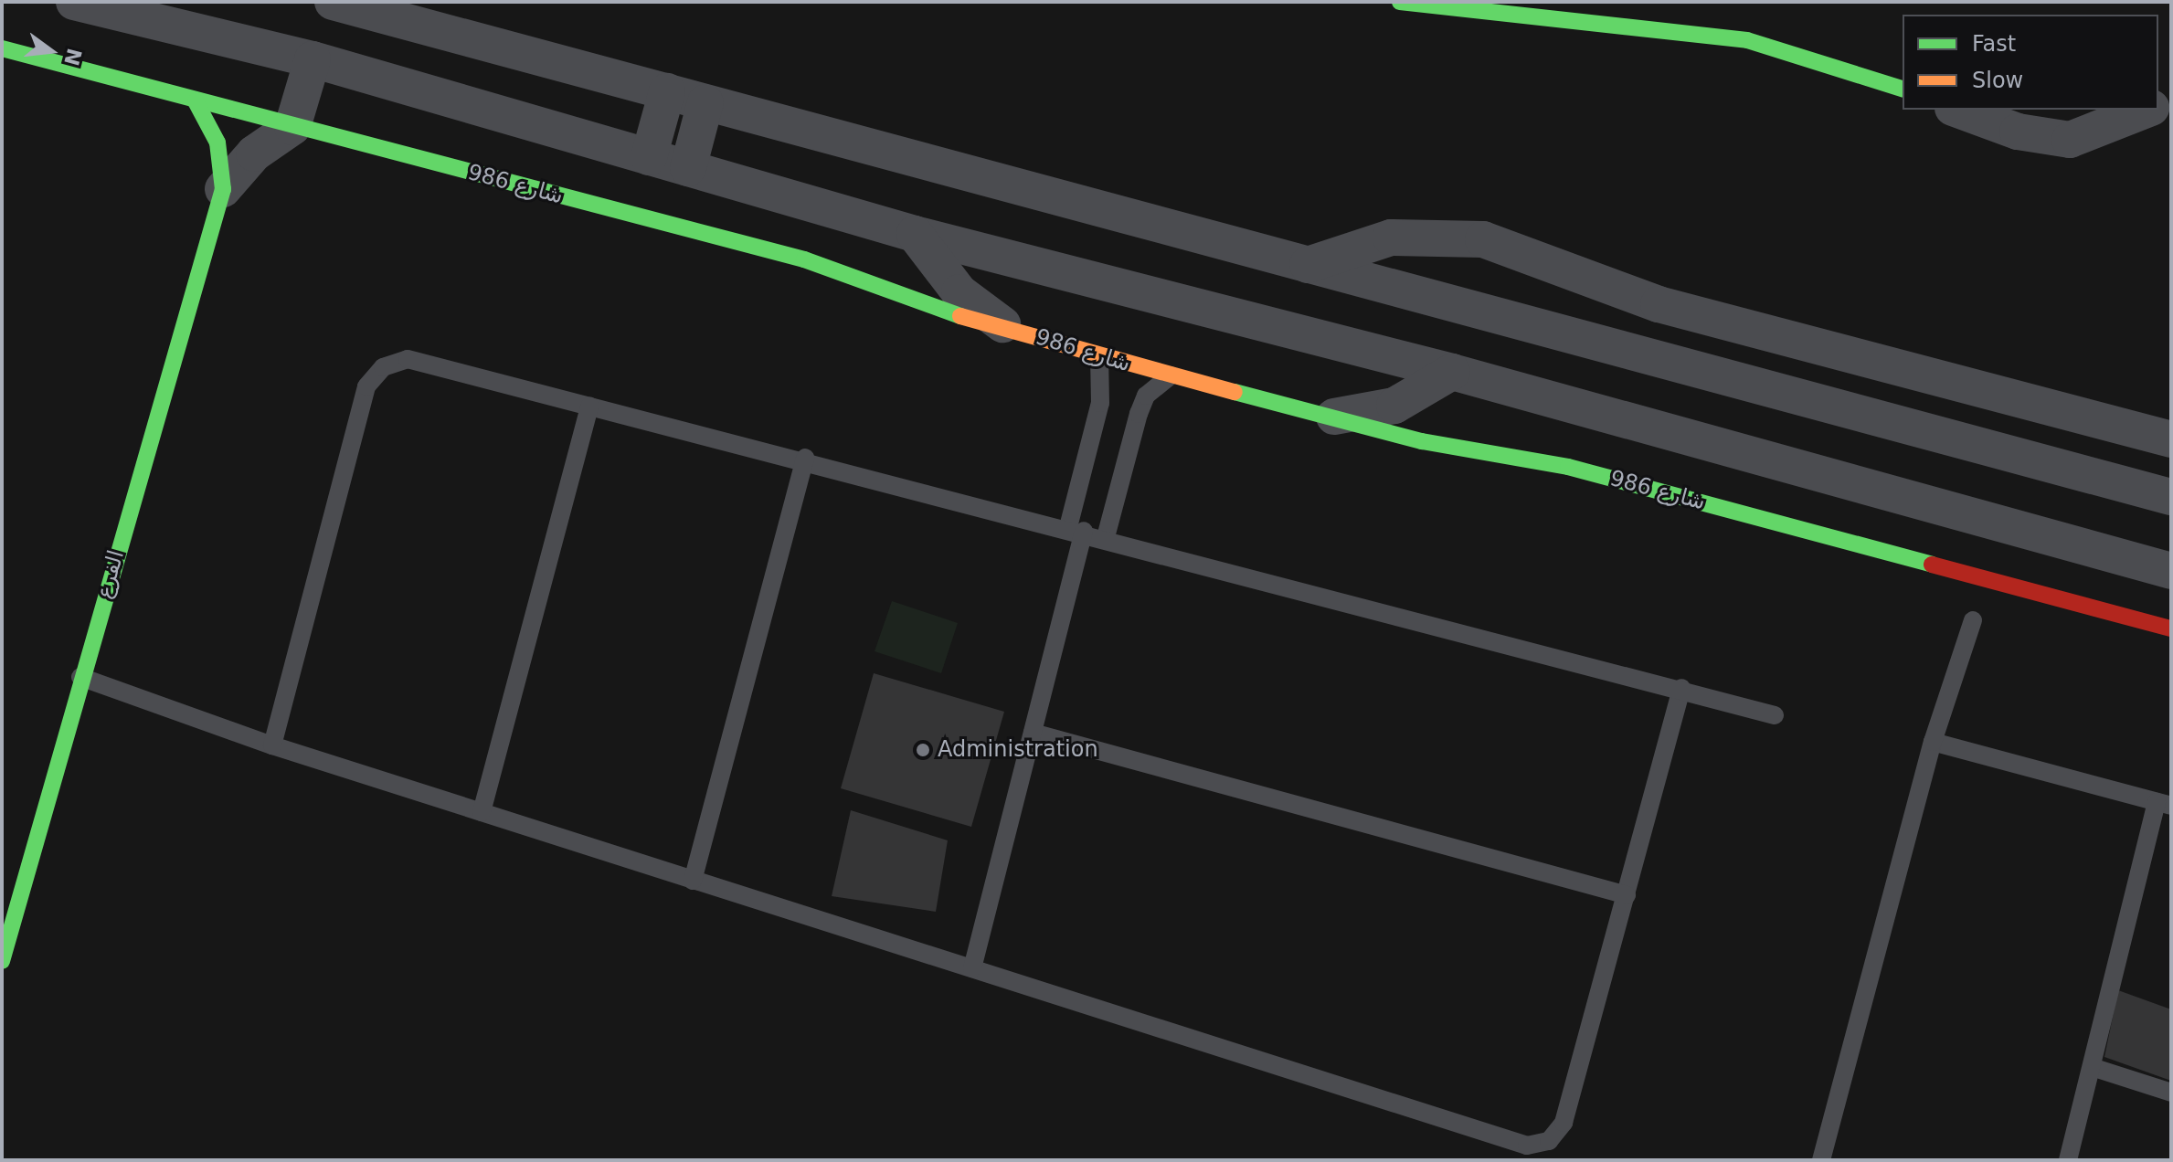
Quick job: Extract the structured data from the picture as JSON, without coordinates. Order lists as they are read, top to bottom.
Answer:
{
  "streets": {
    "street": ["شارع 986", "الفرع"]
  },
  "crossings": [
    ["شارع 986", "الفرع"]
  ],
  "places": ["Administration"],
  "legend": ["Fast", "Slow"],
  "north": "right"
}
